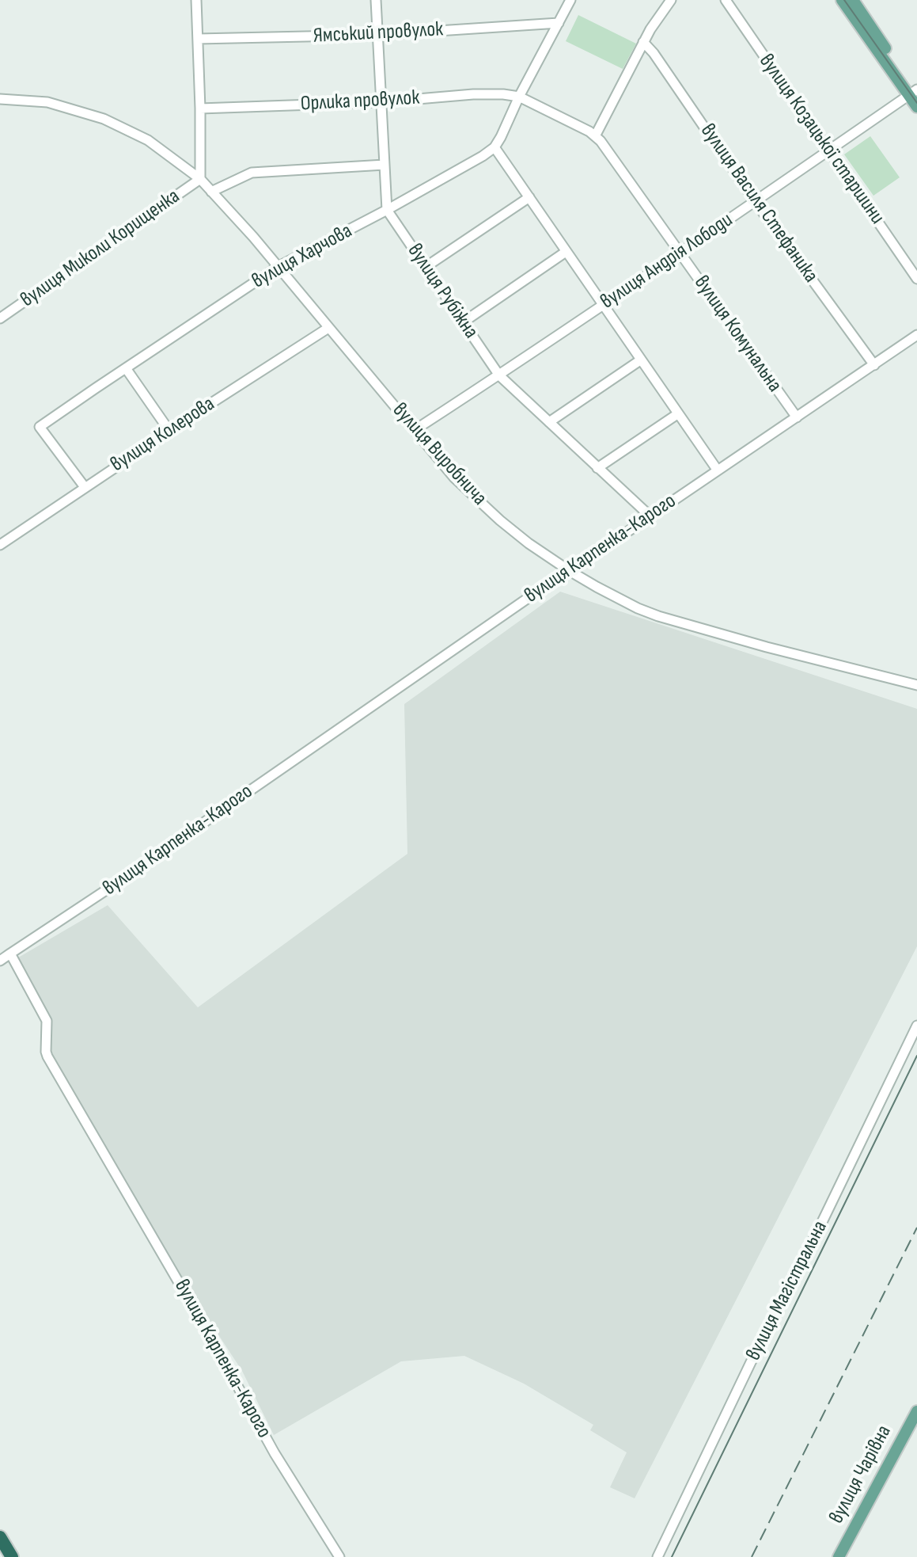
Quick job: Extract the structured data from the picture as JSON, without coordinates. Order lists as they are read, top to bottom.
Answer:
{
  "streets": {
    "main road": ["вулиця Чарівна"],
    "street": [
      "Ямський провулок",
      "Орлика провулок",
      "вулиця Козацької старшини",
      "вулиця Василя Стефаника",
      "вулиця Миколи Корищенка",
      "вулиця Харчова",
      "вулиця Андрія Лободи",
      "вулиця Рубіжна",
      "вулиця Комунальна",
      "вулиця Колерова",
      "вулиця Виробнича",
      "вулиця Карпенка-Карого",
      "вулиця Магістральна"
    ]
  },
  "crossings": [
    ["Орлика провулок", "вулиця Комунальна"],
    ["вулиця Козацької старшини", "вулиця Андрія Лободи"],
    ["вулиця Василя Стефаника", "вулиця Андрія Лободи"],
    ["вулиця Василя Стефаника", "вулиця Карпенка-Карого"],
    ["вулиця Миколи Корищенка", "вулиця Виробнича"],
    ["вулиця Харчова", "вулиця Рубіжна"],
    ["вулиця Харчова", "вулиця Колерова"],
    ["вулиця Харчова", "вулиця Виробнича"],
    ["вулиця Андрія Лободи", "вулиця Рубіжна"],
    ["вулиця Андрія Лободи", "вулиця Комунальна"],
    ["вулиця Андрія Лободи", "вулиця Виробнича"],
    ["вулиця Рубіжна", "вулиця Карпенка-Карого"],
    ["вулиця Комунальна", "вулиця Карпенка-Карого"],
    ["вулиця Колерова", "вулиця Виробнича"],
    ["вулиця Виробнича", "вулиця Карпенка-Карого"]
  ]
}
